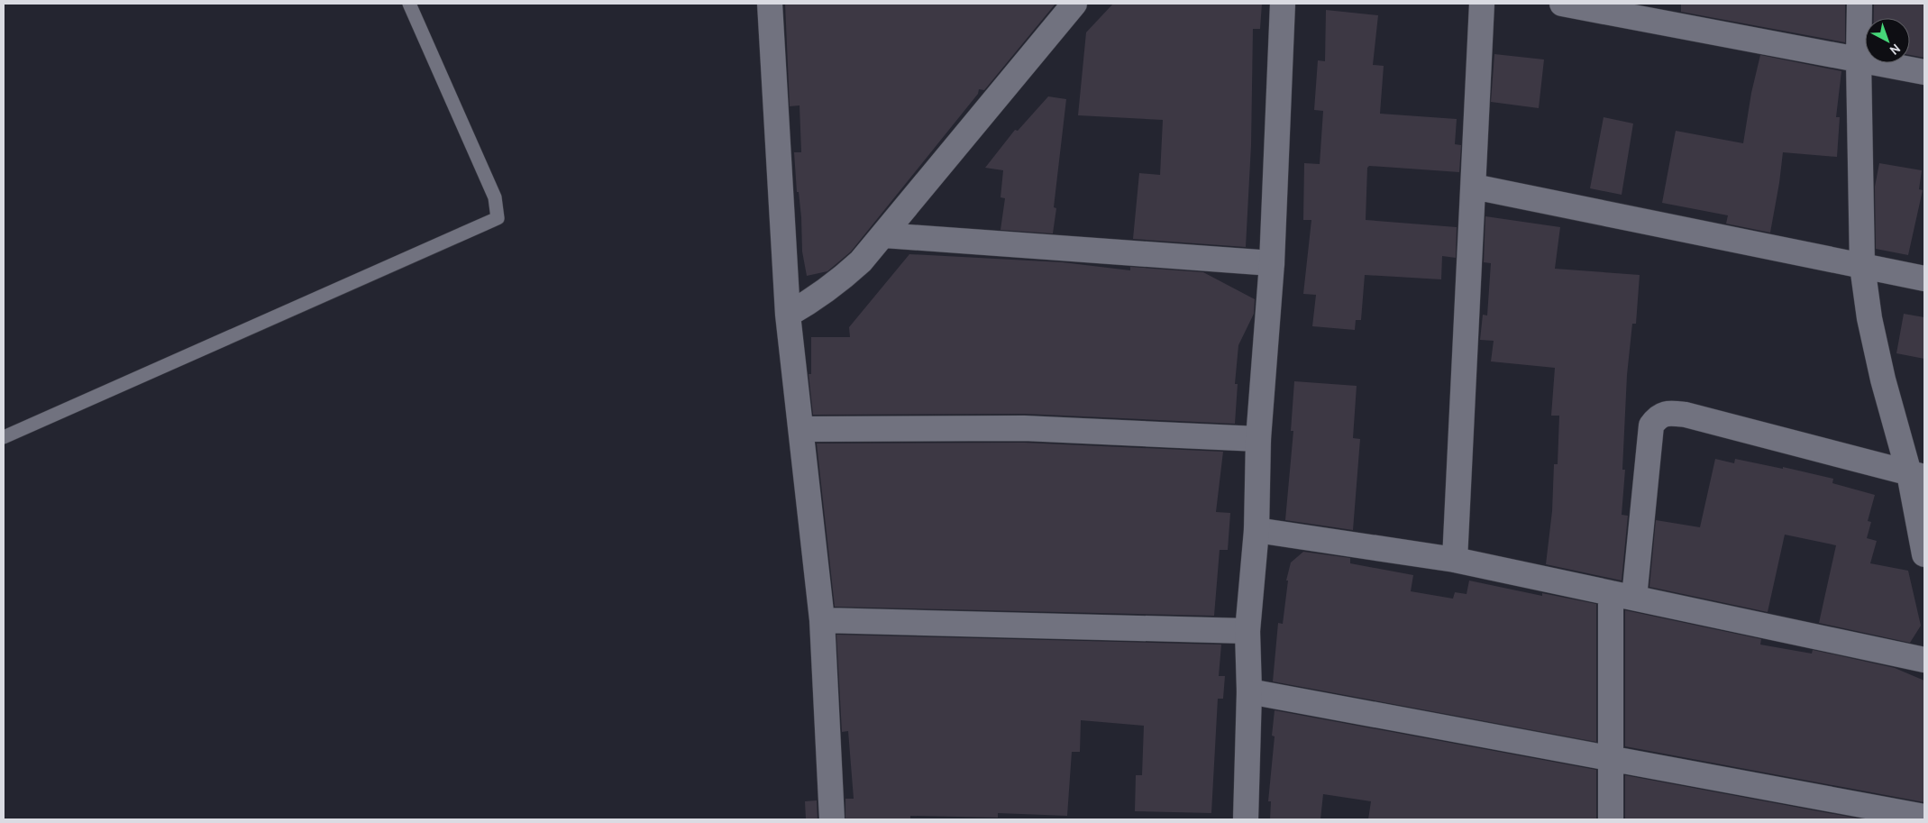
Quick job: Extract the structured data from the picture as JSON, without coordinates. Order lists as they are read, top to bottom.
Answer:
{
  "north": "bottom right"
}
